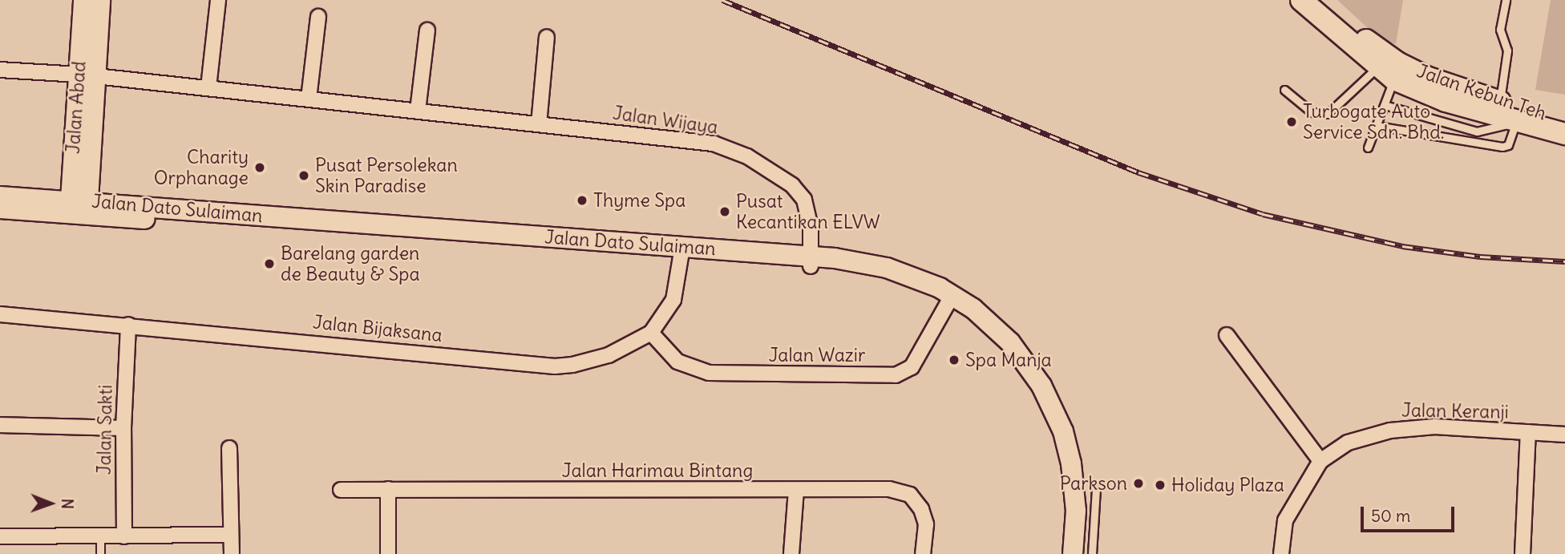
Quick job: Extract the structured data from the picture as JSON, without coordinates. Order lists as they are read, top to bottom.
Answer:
{
  "streets": {
    "main road": ["Jalan Kebun Teh"],
    "street": [
      "Jalan Abad",
      "Jalan Wijaya",
      "Jalan Dato Sulaiman",
      "Jalan Bijaksana",
      "Jalan Wazir",
      "Jalan Keranji",
      "Jalan Sakti",
      "Jalan Harimau Bintang"
    ]
  },
  "crossings": [
    ["Jalan Abad", "Jalan Wijaya"],
    ["Jalan Abad", "Jalan Dato Sulaiman"],
    ["Jalan Wijaya", "Jalan Dato Sulaiman"],
    ["Jalan Dato Sulaiman", "Jalan Bijaksana"],
    ["Jalan Dato Sulaiman", "Jalan Wazir"],
    ["Jalan Bijaksana", "Jalan Wazir"],
    ["Jalan Bijaksana", "Jalan Sakti"]
  ],
  "places": [
    "Turbogate Auto Service Sdn. Bhd.",
    "Charity Orphanage",
    "Pusat Persolekan Skin Paradise",
    "Thyme Spa",
    "Pusat Kecantikan ELVW",
    "Barelang garden de Beauty & Spa",
    "Spa Manja",
    "Parkson",
    "Holiday Plaza"
  ],
  "scale_bar": "50 m",
  "north": "right"
}
